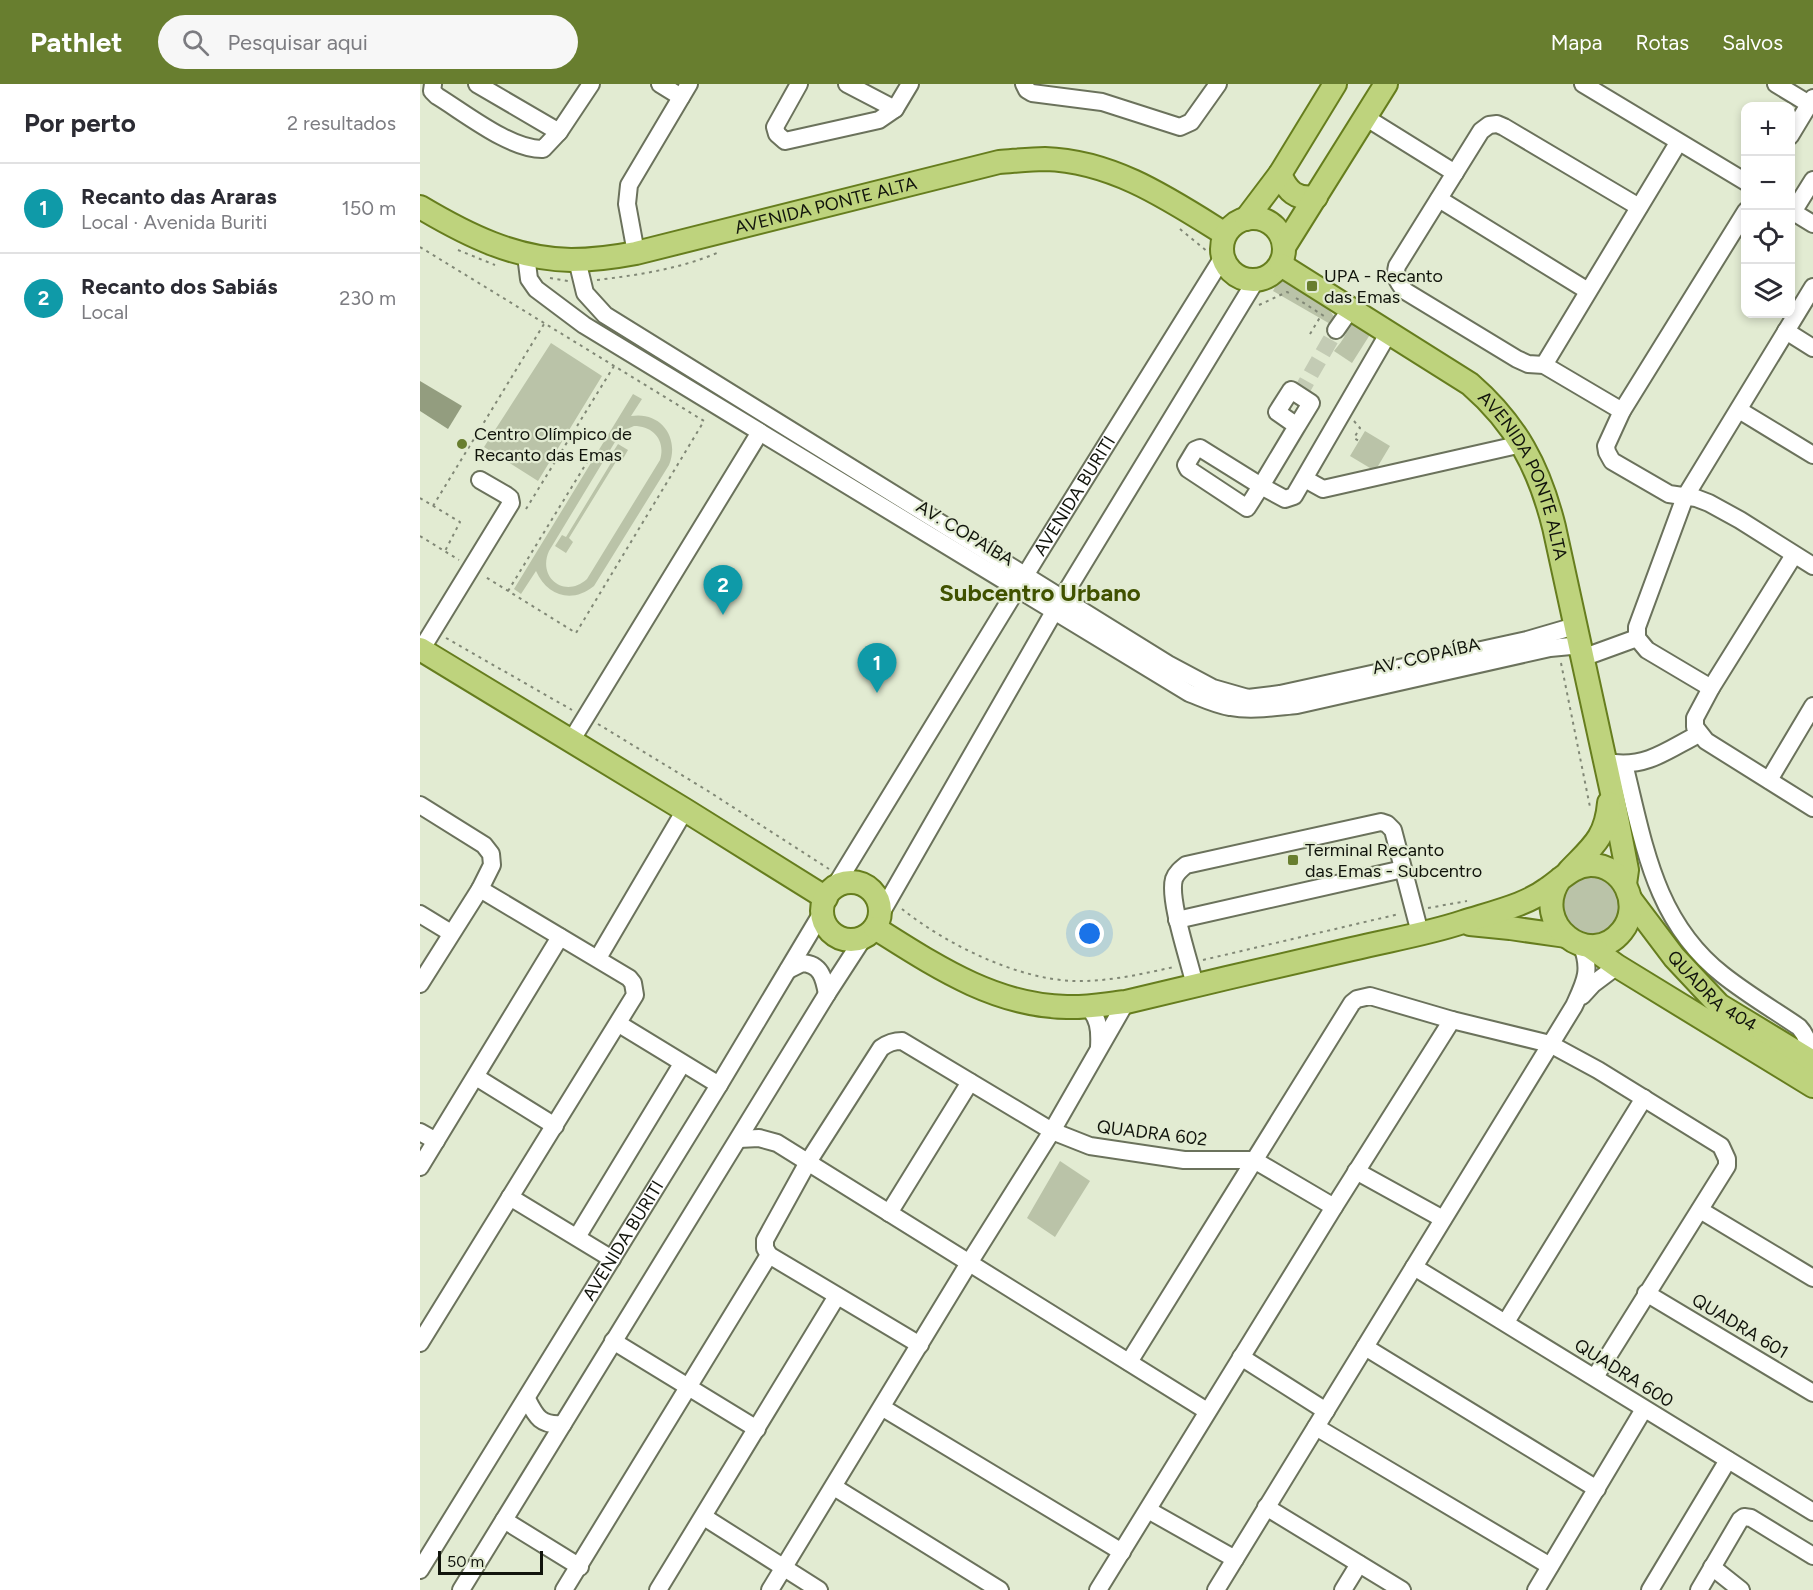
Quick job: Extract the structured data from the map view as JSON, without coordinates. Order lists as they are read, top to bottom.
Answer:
{
  "streets": {
    "main road": ["AVENIDA PONTE ALTA", "AVENIDA BURITI", "QUADRA 404"],
    "street": [
      "AV. COPAÍBA",
      "QUADRA 602",
      "QUADRA 601",
      "QUADRA 600"
    ]
  },
  "crossings": [
    ["AVENIDA PONTE ALTA", "AVENIDA BURITI"],
    ["AVENIDA PONTE ALTA", "AV. COPAÍBA"],
    ["AVENIDA PONTE ALTA", "QUADRA 404"],
    ["AVENIDA BURITI", "AV. COPAÍBA"]
  ],
  "districts": ["Subcentro Urbano"],
  "places": {
    "transit": ["UPA - Recanto das Emas", "Terminal Recanto das Emas - Subcentro"],
    "other": ["Centro Olímpico de Recanto das Emas"]
  },
  "scale_bar": "50 m",
  "page": {
    "header": "Pathlet",
    "search": "Pesquisar aqui",
    "nav": ["Mapa", "Rotas", "Salvos"],
    "heading": ["Por perto", "2 resultados"],
    "map_buttons": ["+", "−"],
    "list": [
      {
        "mark": "1",
        "name": "Recanto das Araras",
        "note": "Local · Avenida Buriti",
        "value": "150 m"
      },
      {
        "mark": "2",
        "name": "Recanto dos Sabiás",
        "note": "Local",
        "value": "230 m"
      }
    ],
    "pins": ["2", "1"],
    "scale": "50 m"
  }
}
